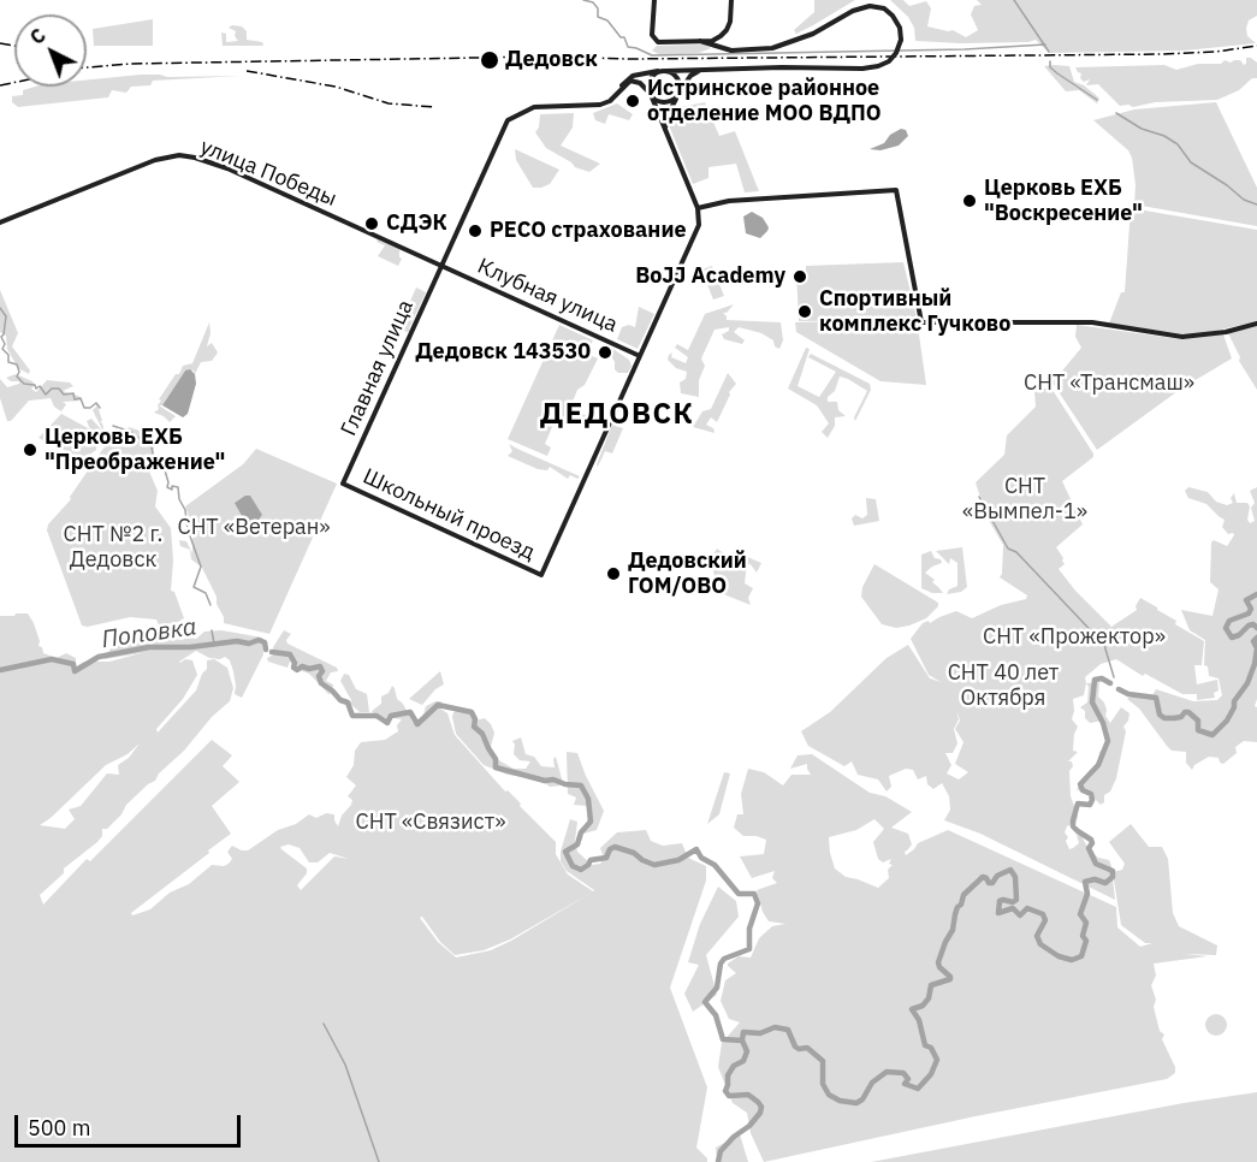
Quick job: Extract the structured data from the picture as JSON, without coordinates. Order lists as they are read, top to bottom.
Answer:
{
  "streets": {
    "street": [
      "улица Победы",
      "Клубная улица",
      "Главная улица",
      "Школьный проезд"
    ]
  },
  "crossings": [
    ["улица Победы", "Клубная улица"],
    ["улица Победы", "Главная улица"],
    ["Клубная улица", "Главная улица"],
    ["Клубная улица", "Школьный проезд"],
    ["Главная улица", "Школьный проезд"]
  ],
  "districts": ["ДЕДОВСК"],
  "water": ["Поповка"],
  "parks": [
    "СНТ «Трансмаш»",
    "СНТ «Вымпел-1»",
    "СНТ «Ветеран»",
    "СНТ №2 г. Дедовск",
    "СНТ «Прожектор»",
    "СНТ 40 лет Октября",
    "СНТ «Связист»"
  ],
  "places": [
    "Дедовск",
    "Истринское районное отделение МОО ВДПО",
    "Церковь ЕХБ \"Воскресение\"",
    "СДЭК",
    "РЕСО страхование",
    "BoJJ Academy",
    "Спортивный комплекс Гучково",
    "Дедовск 143530",
    "Церковь ЕХБ \"Преображение\"",
    "Дедовский ГОМ/ОВО"
  ],
  "scale_bar": "500 m",
  "north": "top left"
}
